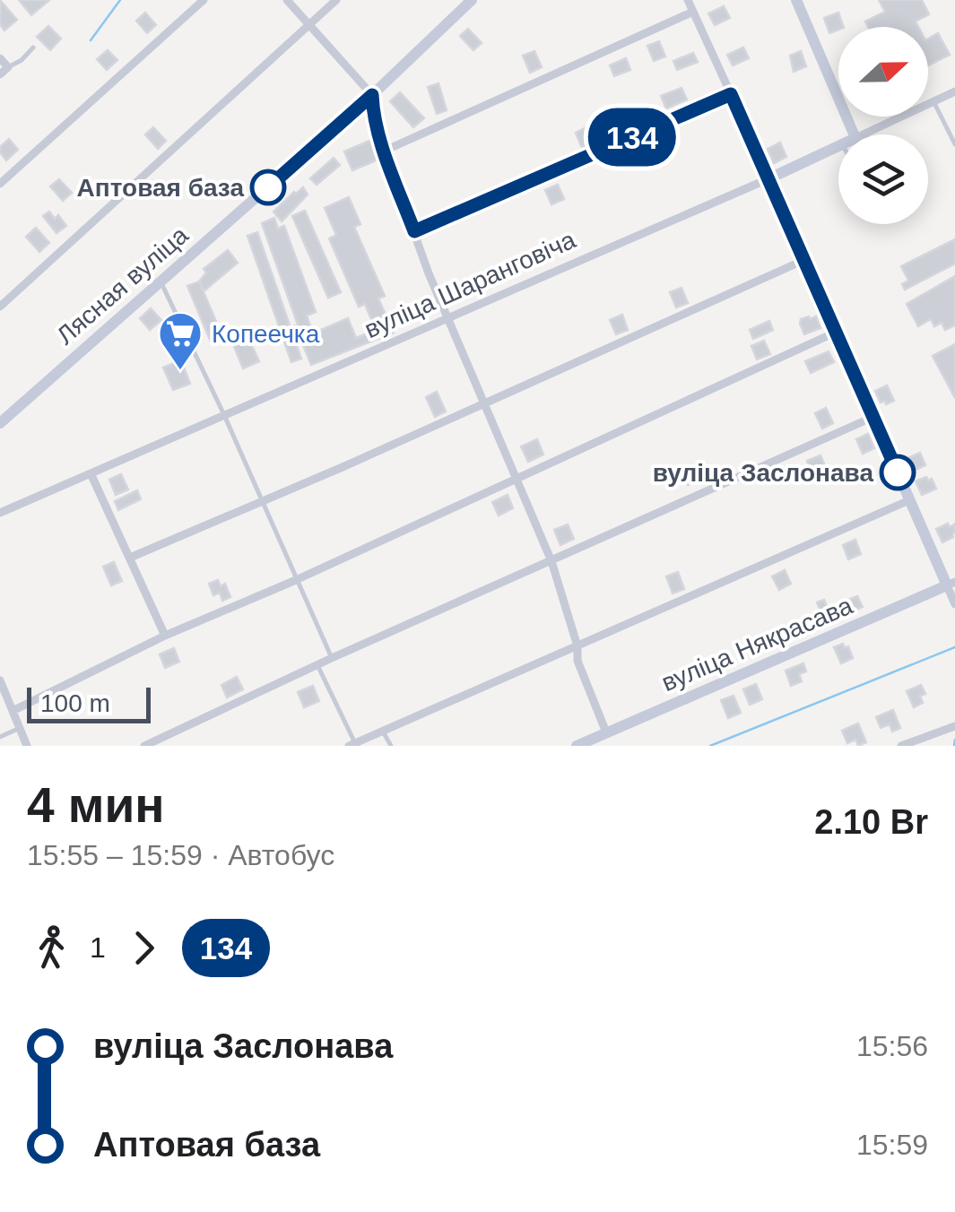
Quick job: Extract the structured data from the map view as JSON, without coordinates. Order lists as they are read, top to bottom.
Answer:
{
  "streets": {
    "street": ["вуліца Шаранговіча", "Лясная вуліца", "вуліца Някрасава"]
  },
  "places": {
    "other": ["Аптовая база", "вуліца Заслонава"],
    "supermarket": ["Копеечка"]
  },
  "lines": ["bus line 134"],
  "scale_bar": "100 m",
  "north": "right",
  "page": {
    "on_map": "134",
    "scale": "100 m",
    "heading": ["4 мин", "15:55 – 15:59 · Автобус", "2.10 Br"],
    "legs": ["1", "134"],
    "list": [
      {
        "name": "вуліца Заслонава",
        "value": "15:56"
      },
      {
        "name": "Аптовая база",
        "value": "15:59"
      }
    ]
  }
}
